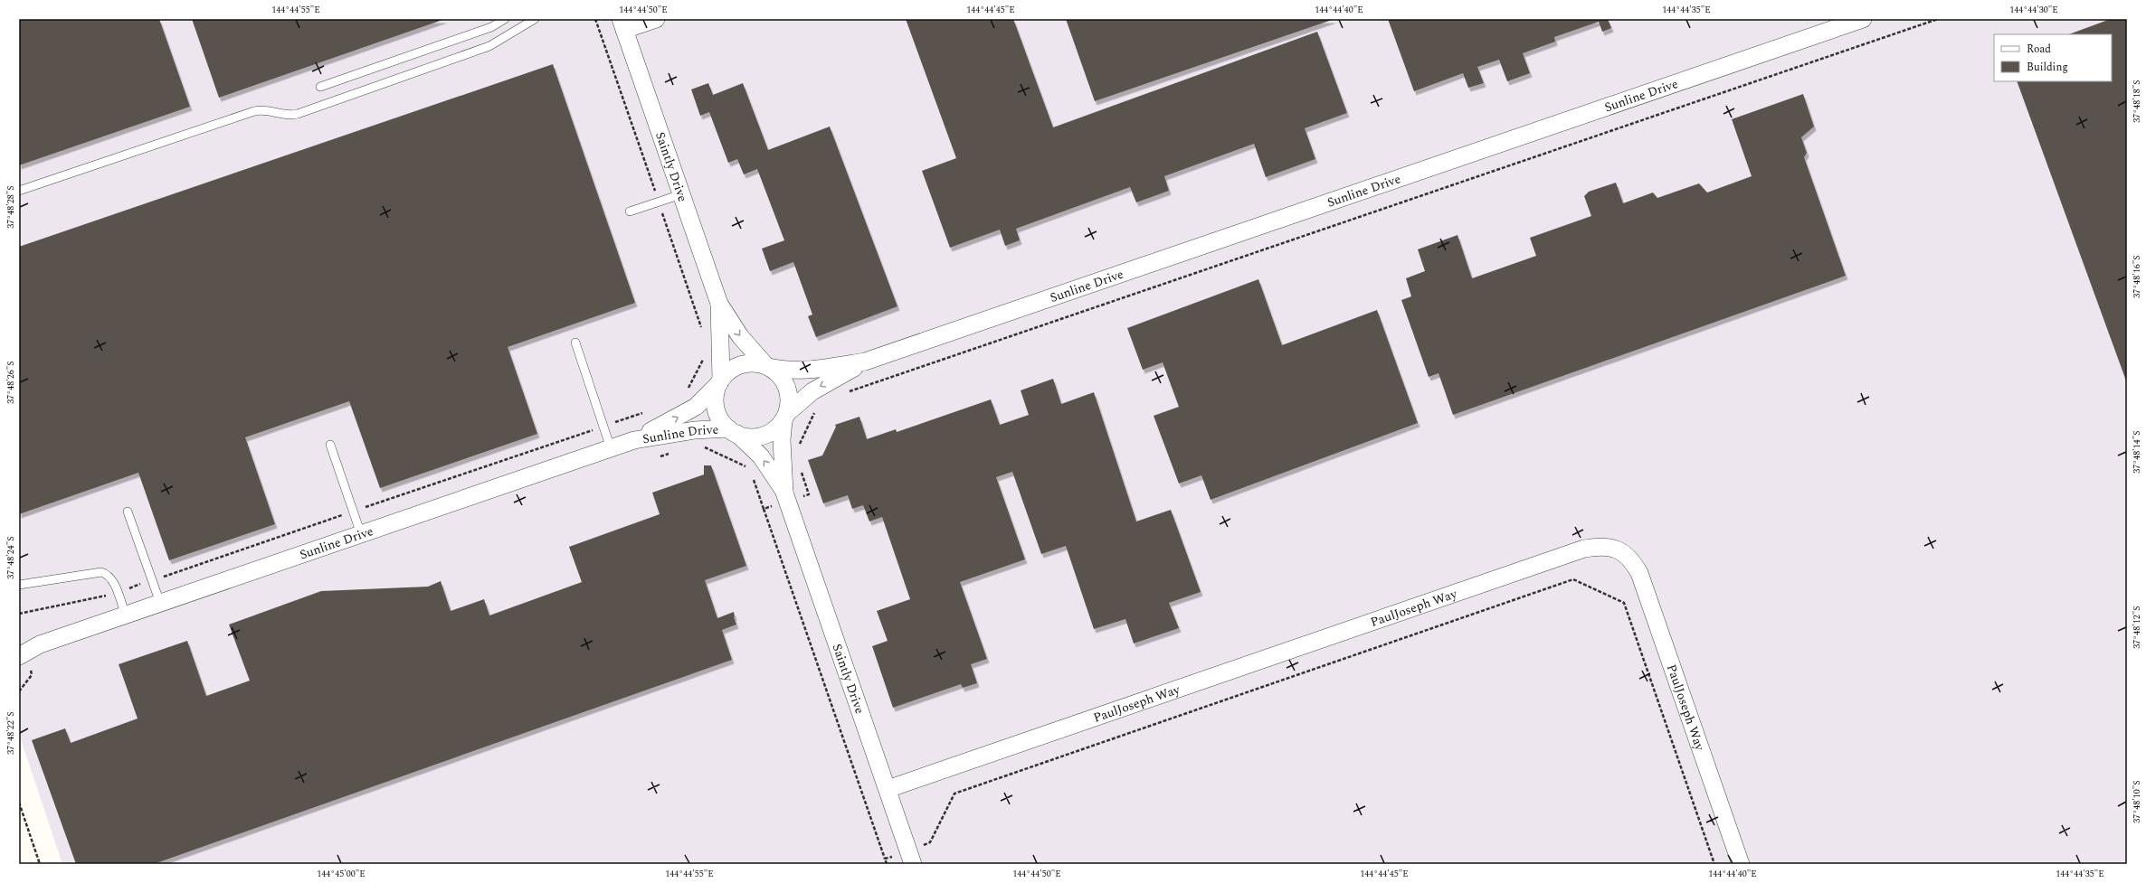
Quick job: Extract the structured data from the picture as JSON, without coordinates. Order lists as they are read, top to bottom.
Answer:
{
  "streets": {
    "street": ["Sunline Drive", "Saintly Drive", "PaulJoseph Way"]
  },
  "crossings": [
    ["Sunline Drive", "Saintly Drive"],
    ["Saintly Drive", "PaulJoseph Way"]
  ],
  "legend": ["Road", "Building"],
  "coordinates": [
    "144°44'55\"E",
    "144°44'50\"E",
    "144°44'45\"E",
    "144°44'40\"E",
    "144°44'35\"E",
    "144°44'30\"E",
    "37°48'18\"S",
    "37°48'28\"S",
    "37°48'16\"S",
    "37°48'26\"S",
    "37°48'14\"S",
    "37°48'24\"S",
    "37°48'12\"S",
    "37°48'22\"S",
    "37°48'10\"S",
    "144°45'00\"E"
  ]
}
